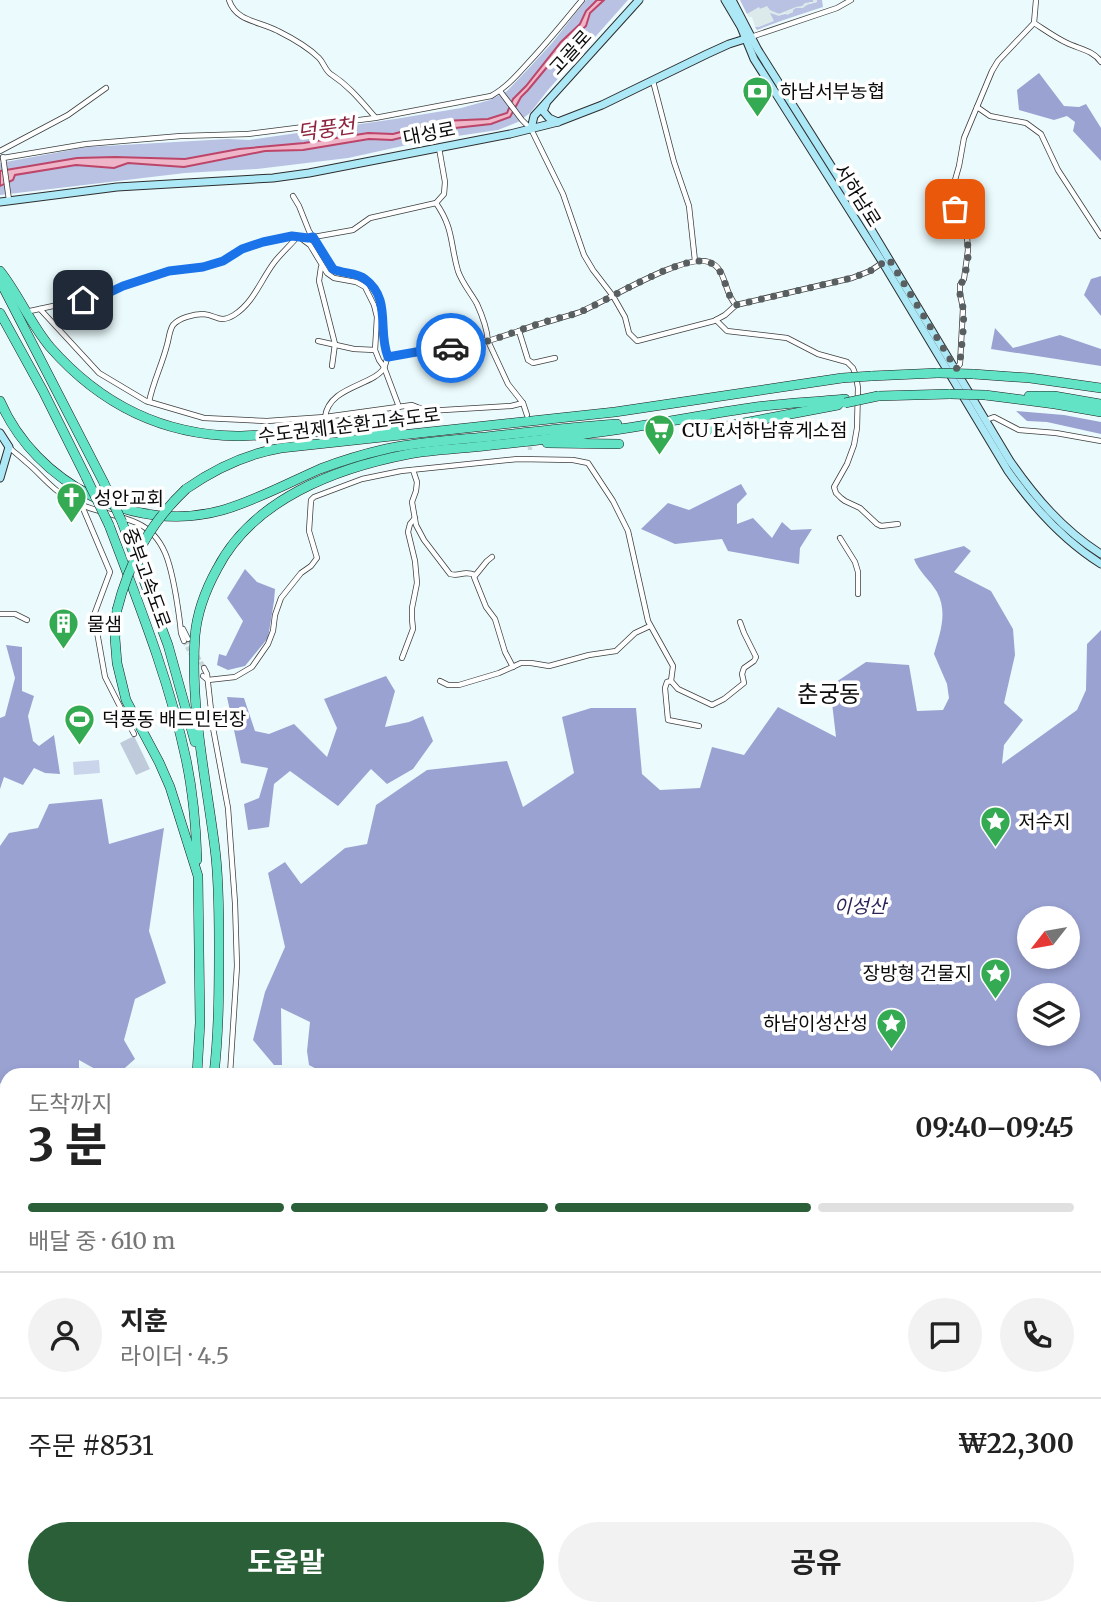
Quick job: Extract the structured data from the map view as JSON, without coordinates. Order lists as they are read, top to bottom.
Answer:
{
  "streets": {
    "highway": ["수도권제1순환고속도로", "중부고속도로"],
    "street": ["고골로", "대성로", "서하남로"]
  },
  "crossings": [
    ["고골로", "대성로"],
    ["대성로", "서하남로"],
    ["수도권제1순환고속도로", "중부고속도로"]
  ],
  "districts": ["춘궁동"],
  "water": ["덕풍천"],
  "parks": ["이성산"],
  "places": {
    "bank": ["하남서부농협"],
    "supermarket": ["CU E서하남휴게소점"],
    "church": ["성안교회"],
    "building": ["물샘"],
    "sports": ["덕풍동 배드민턴장"],
    "place": ["저수지", "장방형 건물지", "하남이성산성"]
  },
  "north": "bottom left",
  "page": {
    "heading": ["3 분", "도착까지", "09:40–09:45"],
    "panel": [
      "지훈",
      "라이더 · 4.5",
      "주문 #8531",
      "₩22,300"
    ],
    "bar": "배달 중 · 610 m",
    "buttons": ["도움말", "공유"]
  }
}
